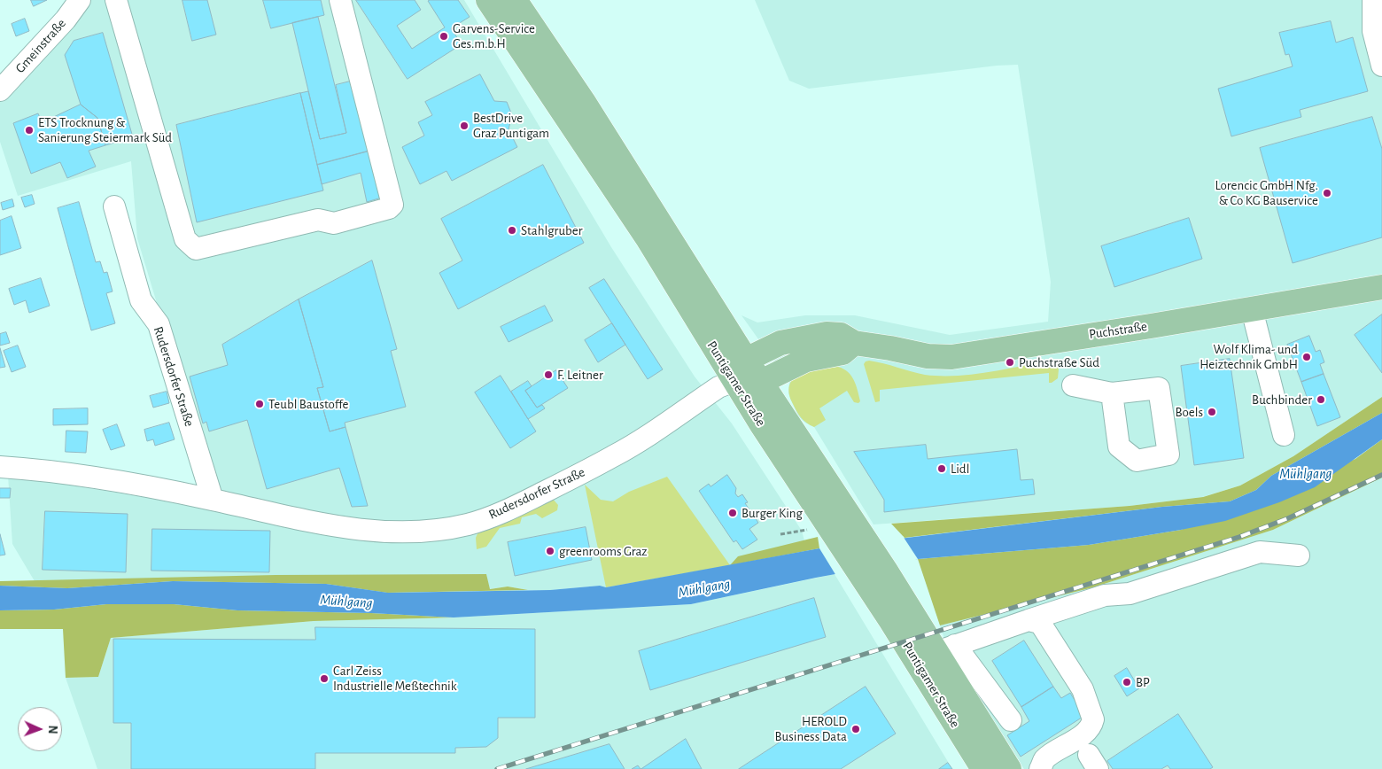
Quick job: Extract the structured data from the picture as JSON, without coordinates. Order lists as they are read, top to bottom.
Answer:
{
  "streets": {
    "main road": ["Puchstraße", "Puntigamer Straße"],
    "street": ["Gmeinstraße", "Rudersdorfer Straße"]
  },
  "crossings": [
    ["Puchstraße", "Puntigamer Straße"],
    ["Rudersdorfer Straße", "Puntigamer Straße"]
  ],
  "water": ["Mühlgang"],
  "places": [
    "Garvens-Service Ges.m.b.H",
    "BestDrive Graz Puntigam",
    "ETS Trocknung & Sanierung Steiermark Süd",
    "Lorencic GmbH Nfg. & Co KG Bauservice",
    "Stahlgruber",
    "Wolf Klima- und Heiztechnik GmbH",
    "Puchstraße Süd",
    "F. Leitner",
    "Buchbinder",
    "Teubl Baustoffe",
    "Boels",
    "Lidl",
    "Burger King",
    "greenrooms Graz",
    "Carl Zeiss Industrielle Meßtechnik",
    "BP",
    "HEROLD Business Data"
  ],
  "north": "right"
}
